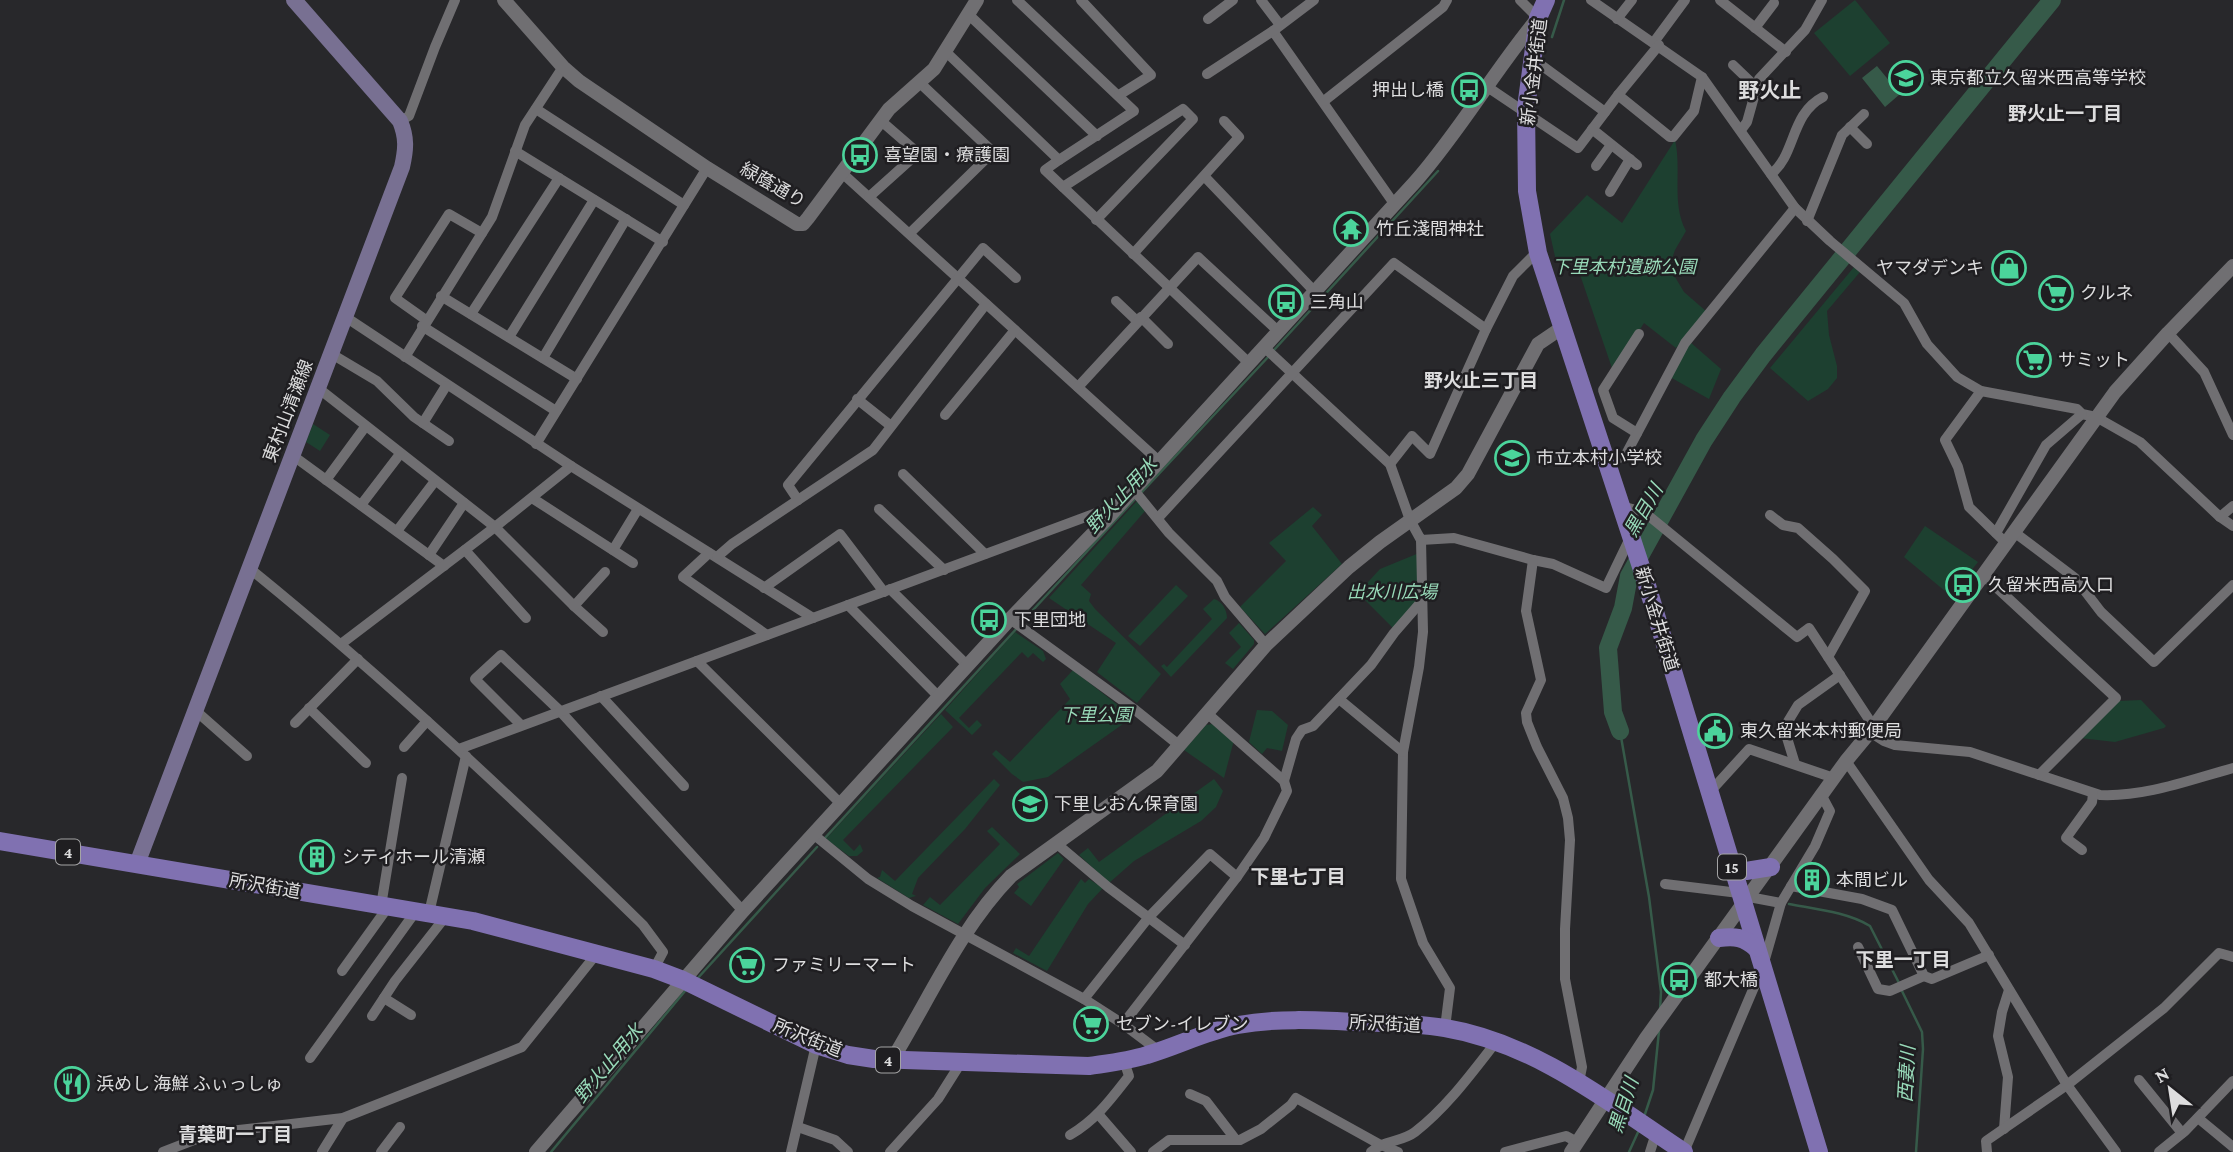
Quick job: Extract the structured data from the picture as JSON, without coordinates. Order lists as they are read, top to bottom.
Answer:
{
  "streets": {
    "main road": [
      "新小金井街道",
      "東村山清瀬線",
      "4",
      "15",
      "所沢街道"
    ],
    "street": ["緑蔭通り"]
  },
  "crossings": [
    ["東村山清瀬線", "所沢街道"]
  ],
  "districts": [
    "野火止",
    "野火止一丁目",
    "野火止三丁目",
    "下里七丁目",
    "下里一丁目",
    "青葉町一丁目"
  ],
  "water": ["野火止用水", "黒目川", "西妻川"],
  "parks": ["下里本村遺跡公園", "出水川広場", "下里公園"],
  "places": {
    "school or university": ["東京都立久留米西高等学校", "市立本村小学校", "下里しおん保育園"],
    "bus stop": [
      "押出し橋",
      "喜望園・療護園",
      "三角山",
      "久留米西高入口",
      "下里団地",
      "都大橋"
    ],
    "temple": ["竹丘淺間神社"],
    "shop": ["ヤマダデンキ"],
    "supermarket": [
      "クルネ",
      "サミット",
      "ファミリーマート",
      "セブン-イレブン"
    ],
    "public building": ["東久留米本村郵便局"],
    "building": ["シティホール清瀬", "本間ビル"],
    "restaurant": ["浜めし 海鮮 ふぃっしゅ"]
  },
  "north": "top left"
}
